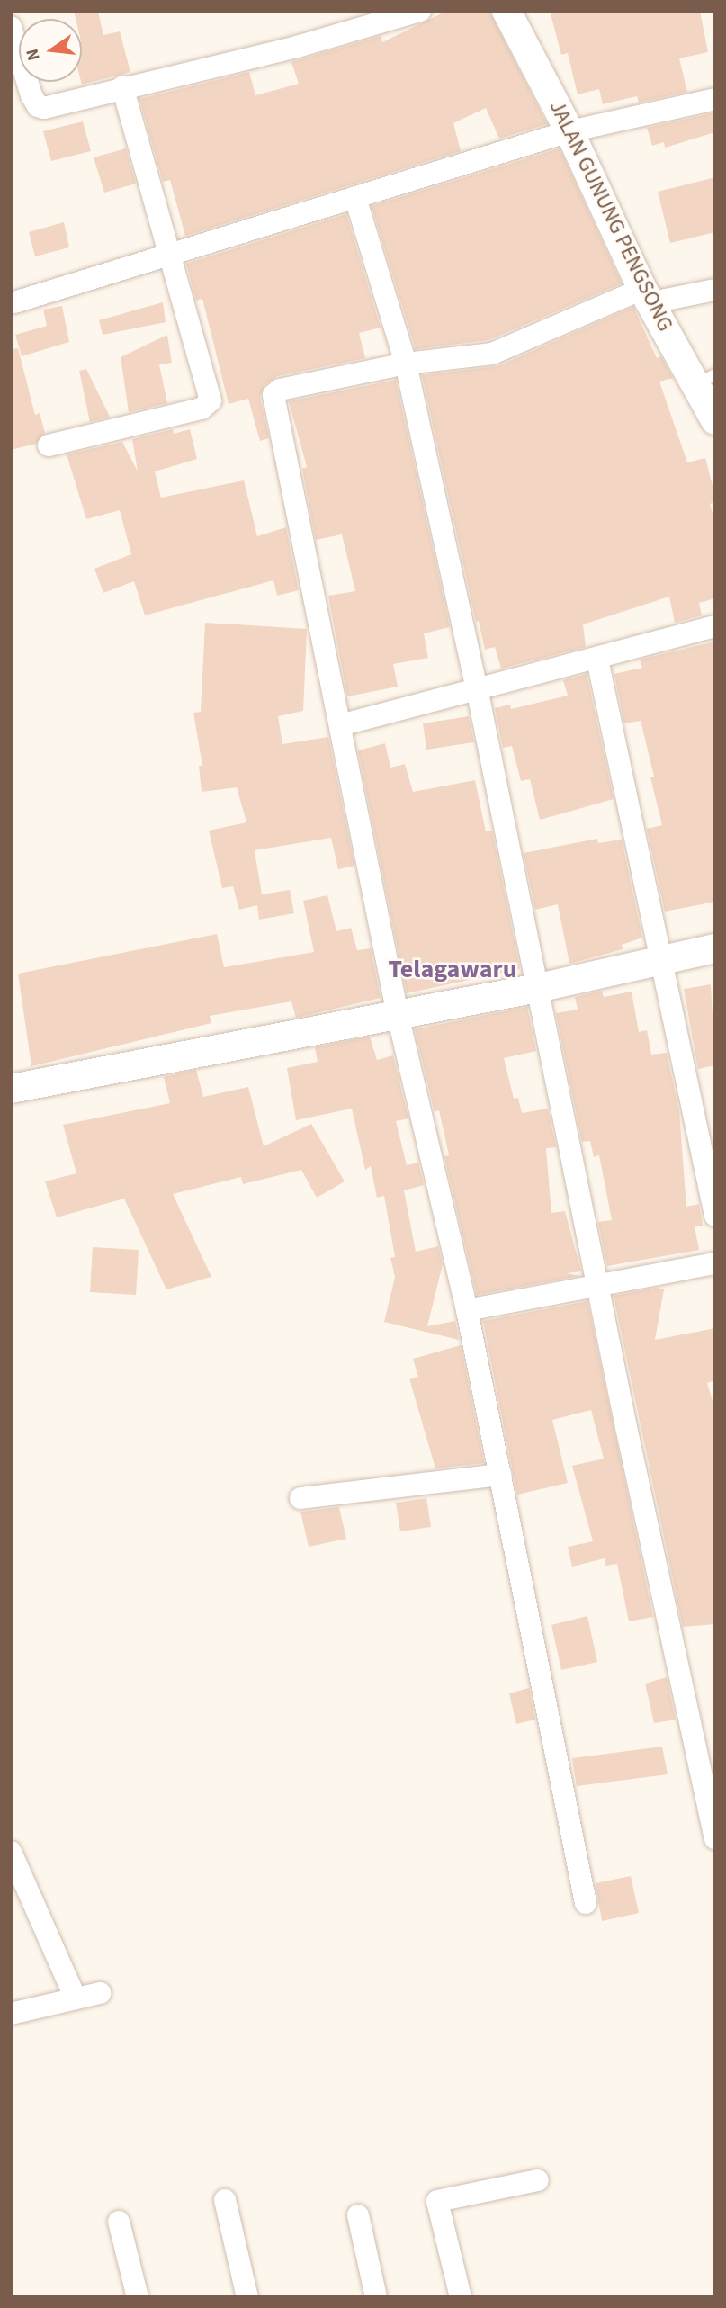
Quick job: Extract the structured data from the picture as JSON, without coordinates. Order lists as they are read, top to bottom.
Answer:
{
  "streets": {
    "street": ["JALAN GUNUNG PENGSONG"]
  },
  "districts": ["Telagawaru"],
  "north": "left"
}
